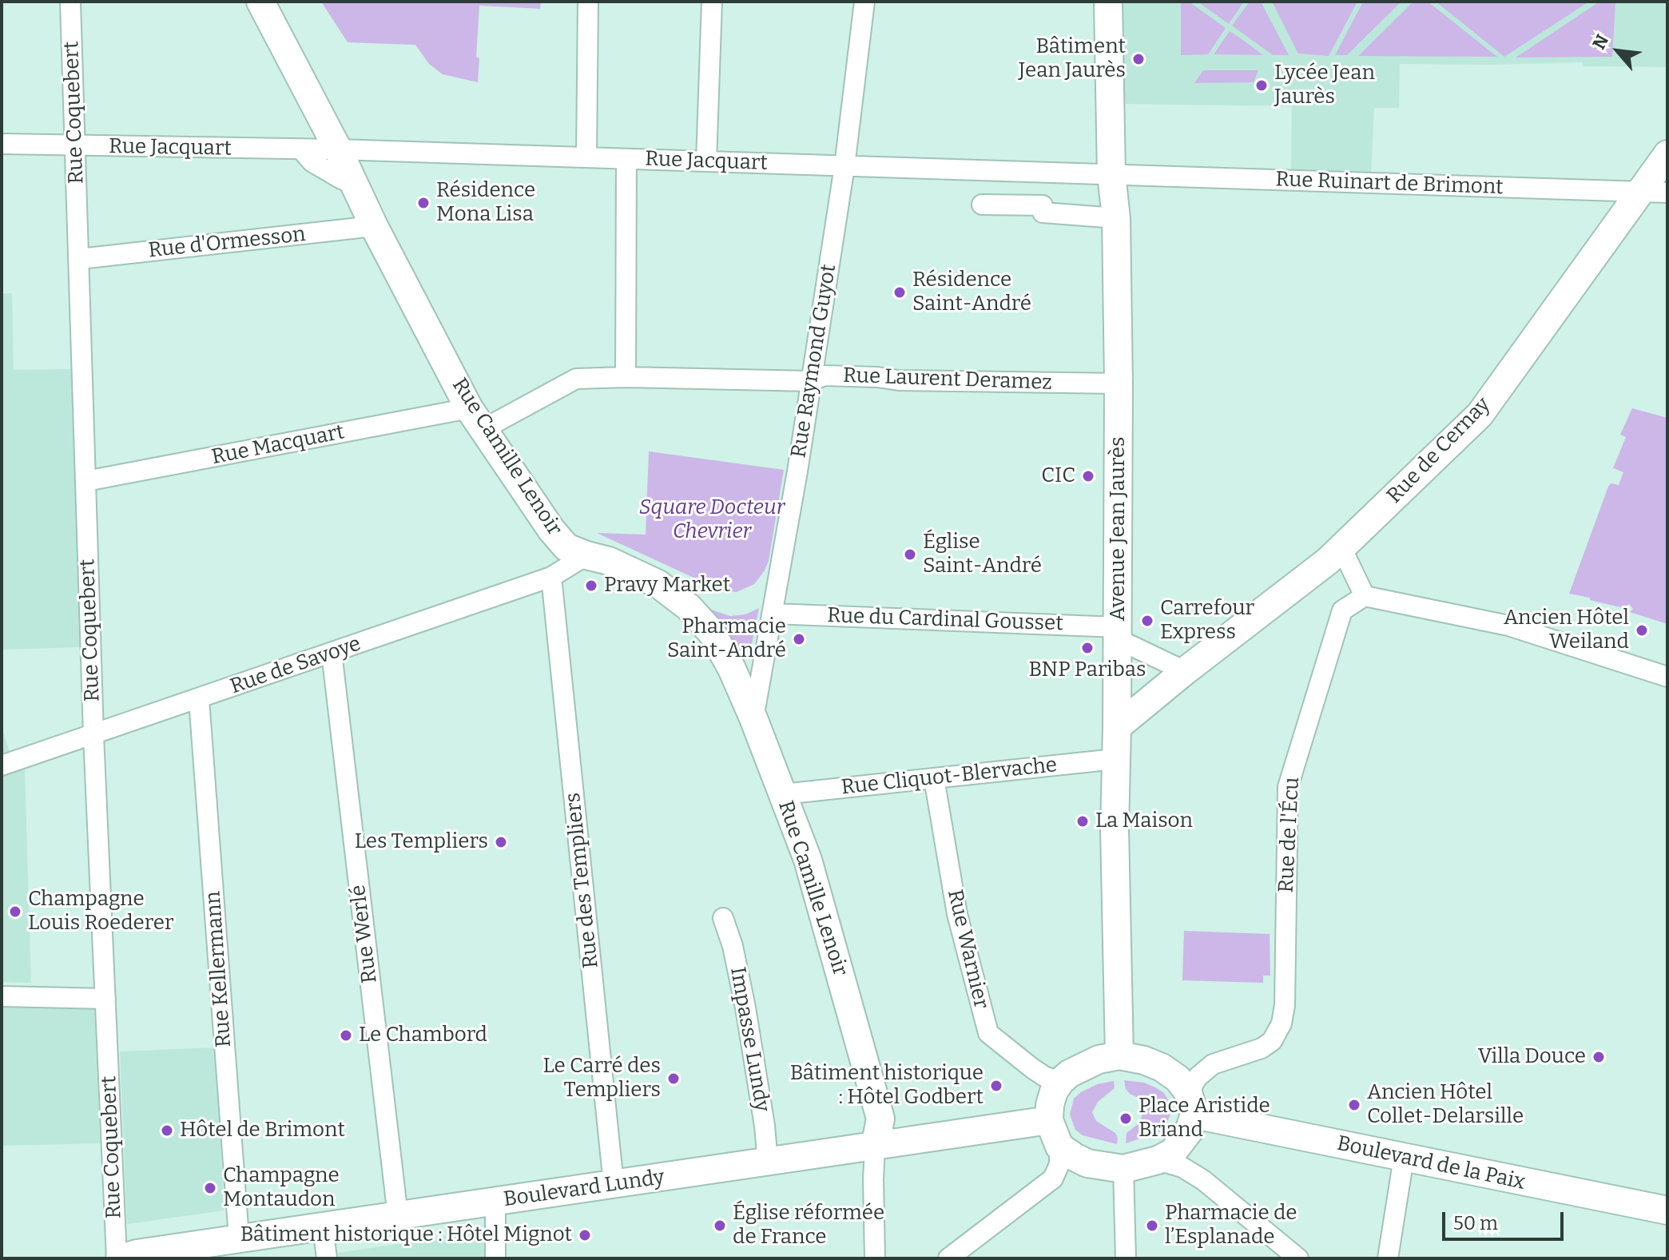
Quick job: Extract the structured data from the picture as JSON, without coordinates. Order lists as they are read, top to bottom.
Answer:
{
  "streets": {
    "main road": [
      "Rue de Cernay",
      "Rue Camille Lenoir",
      "Avenue Jean Jaurès",
      "Boulevard de la Paix",
      "Boulevard Lundy"
    ],
    "street": [
      "Rue Coquebert",
      "Rue Jacquart",
      "Rue Ruinart de Brimont",
      "Rue d'Ormesson",
      "Rue Raymond Guyot",
      "Rue Laurent Deramez",
      "Rue Macquart",
      "Rue du Cardinal Gousset",
      "Rue de Savoye",
      "Rue Cliquot-Blervache",
      "Rue de l'Écu",
      "Rue des Templiers",
      "Rue Werlé",
      "Rue Warnier",
      "Rue Kellermann",
      "Impasse Lundy"
    ]
  },
  "crossings": [
    ["Rue Coquebert", "Rue Jacquart"],
    ["Rue Coquebert", "Rue d'Ormesson"],
    ["Rue Coquebert", "Rue Macquart"],
    ["Rue Coquebert", "Rue de Savoye"],
    ["Rue Coquebert", "Boulevard Lundy"],
    ["Rue Jacquart", "Rue Ruinart de Brimont"],
    ["Rue Jacquart", "Rue Raymond Guyot"],
    ["Rue Jacquart", "Rue Camille Lenoir"],
    ["Rue Jacquart", "Avenue Jean Jaurès"],
    ["Rue Ruinart de Brimont", "Rue de Cernay"],
    ["Rue Ruinart de Brimont", "Avenue Jean Jaurès"],
    ["Rue d'Ormesson", "Rue Camille Lenoir"],
    ["Rue Raymond Guyot", "Rue Laurent Deramez"],
    ["Rue Raymond Guyot", "Rue Camille Lenoir"],
    ["Rue Raymond Guyot", "Rue du Cardinal Gousset"],
    ["Rue Laurent Deramez", "Rue Macquart"],
    ["Rue Laurent Deramez", "Rue Camille Lenoir"],
    ["Rue Laurent Deramez", "Avenue Jean Jaurès"],
    ["Rue Macquart", "Rue Camille Lenoir"],
    ["Rue de Cernay", "Avenue Jean Jaurès"],
    ["Rue Camille Lenoir", "Rue de Savoye"],
    ["Rue Camille Lenoir", "Rue Cliquot-Blervache"],
    ["Rue Camille Lenoir", "Boulevard Lundy"],
    ["Avenue Jean Jaurès", "Rue du Cardinal Gousset"],
    ["Avenue Jean Jaurès", "Rue Cliquot-Blervache"],
    ["Avenue Jean Jaurès", "Rue de l'Écu"],
    ["Avenue Jean Jaurès", "Rue Warnier"],
    ["Avenue Jean Jaurès", "Boulevard de la Paix"],
    ["Avenue Jean Jaurès", "Boulevard Lundy"],
    ["Rue de Savoye", "Rue des Templiers"],
    ["Rue de Savoye", "Rue Werlé"],
    ["Rue de Savoye", "Rue Kellermann"],
    ["Rue Cliquot-Blervache", "Rue Warnier"],
    ["Rue de l'Écu", "Rue Warnier"],
    ["Rue de l'Écu", "Boulevard de la Paix"],
    ["Rue de l'Écu", "Boulevard Lundy"],
    ["Rue des Templiers", "Boulevard Lundy"],
    ["Rue Werlé", "Boulevard Lundy"],
    ["Rue Warnier", "Boulevard de la Paix"],
    ["Rue Warnier", "Boulevard Lundy"],
    ["Rue Kellermann", "Boulevard Lundy"],
    ["Impasse Lundy", "Boulevard Lundy"],
    ["Boulevard de la Paix", "Boulevard Lundy"]
  ],
  "parks": ["Square Docteur Chevrier"],
  "places": [
    "Bâtiment Jean Jaurès",
    "Lycée Jean Jaurès",
    "Résidence Mona Lisa",
    "Résidence Saint-André",
    "CIC",
    "Église Saint-André",
    "Pravy Market",
    "Carrefour Express",
    "Ancien Hôtel Weiland",
    "Pharmacie Saint-André",
    "BNP Paribas",
    "La Maison",
    "Les Templiers",
    "Champagne Louis Roederer",
    "Le Chambord",
    "Villa Douce",
    "Le Carré des Templiers",
    "Bâtiment historique : Hôtel Godbert",
    "Ancien Hôtel Collet-Delarsille",
    "Place Aristide Briand",
    "Hôtel de Brimont",
    "Champagne Montaudon",
    "Église réformée de France",
    "Pharmacie de l’Esplanade",
    "Bâtiment historique : Hôtel Mignot"
  ],
  "scale_bar": "50 m",
  "north": "top left"
}
